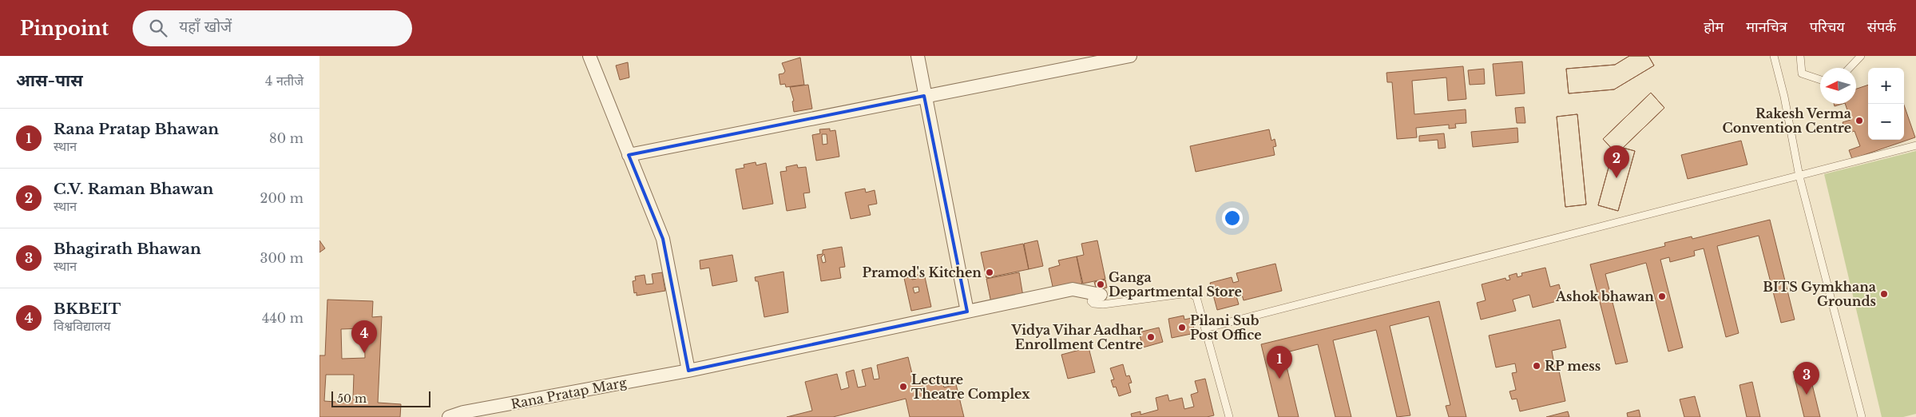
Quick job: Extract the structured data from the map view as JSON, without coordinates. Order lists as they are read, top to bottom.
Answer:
{
  "streets": {
    "street": ["Rana Pratap Marg"]
  },
  "places": [
    "Rakesh Verma Convention Centre",
    "Pramod's Kitchen",
    "Ganga Departmental Store",
    "BITS Gymkhana Grounds",
    "Ashok bhawan",
    "Pilani Sub Post Office",
    "Vidya Vihar Aadhar Enrollment Centre",
    "RP mess",
    "Lecture Theatre Complex"
  ],
  "scale_bar": "50 m",
  "north": "left",
  "page": {
    "header": "Pinpoint",
    "search": "यहाँ खोजें",
    "nav": [
      "होम",
      "मानचित्र",
      "परिचय",
      "संपर्क"
    ],
    "heading": ["आस-पास", "4 नतीजे"],
    "map_buttons": ["+", "−"],
    "list": [
      {
        "mark": "1",
        "name": "Rana Pratap Bhawan",
        "note": "स्थान",
        "value": "80 m"
      },
      {
        "mark": "2",
        "name": "C.V. Raman Bhawan",
        "note": "स्थान",
        "value": "200 m"
      },
      {
        "mark": "3",
        "name": "Bhagirath Bhawan",
        "note": "स्थान",
        "value": "300 m"
      },
      {
        "mark": "4",
        "name": "BKBEIT",
        "note": "विश्वविद्यालय",
        "value": "440 m"
      }
    ],
    "pins": [
      "2",
      "4",
      "1",
      "3"
    ],
    "scale": "50 m"
  }
}
